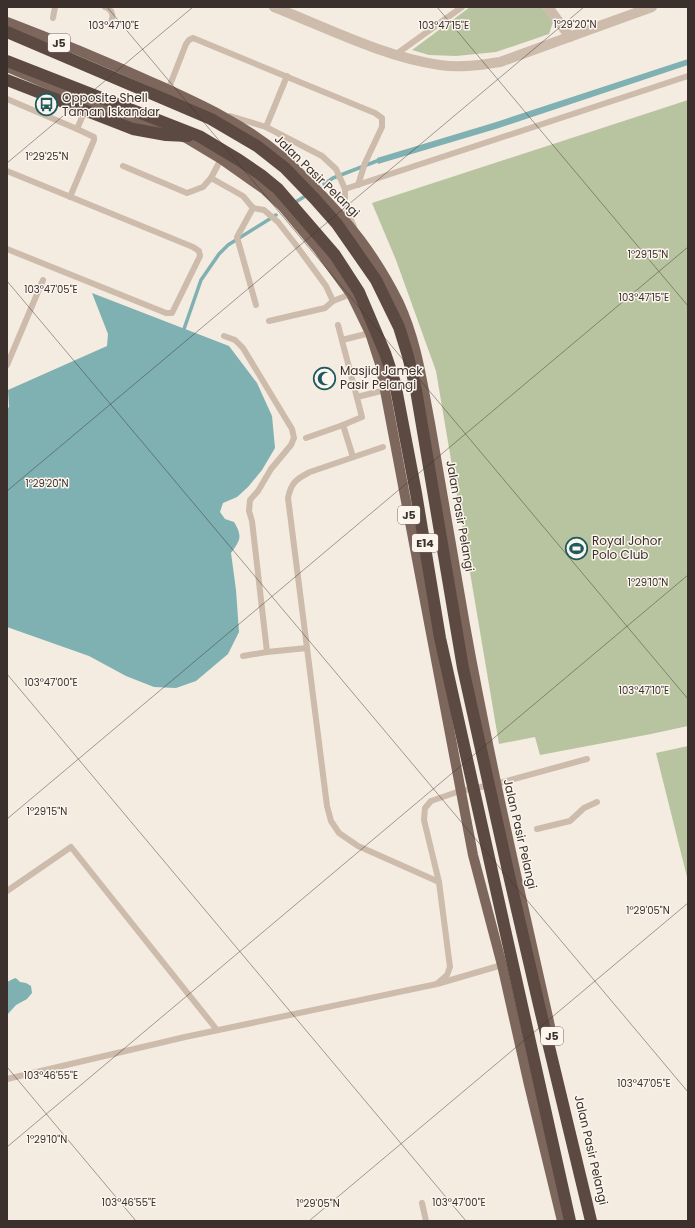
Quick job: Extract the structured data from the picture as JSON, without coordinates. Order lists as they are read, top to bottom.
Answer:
{
  "streets": {
    "highway": ["E14"],
    "main road": ["J5", "Jalan Pasir Pelangi"]
  },
  "crossings": [
    ["J5", "E14"],
    ["Jalan Pasir Pelangi", "E14"]
  ],
  "places": {
    "bus stop": ["Opposite Shell Taman Iskandar"],
    "mosque": ["Masjid Jamek Pasir Pelangi"],
    "sports": ["Royal Johor Polo Club"]
  },
  "coordinates": [
    "1°29'20\"N",
    "103°47'10\"E",
    "103°47'15\"E",
    "1°29'25\"N",
    "1°29'15\"N",
    "103°47'05\"E",
    "1°29'10\"N",
    "103°47'00\"E",
    "1°29'05\"N",
    "103°46'55\"E"
  ]
}
